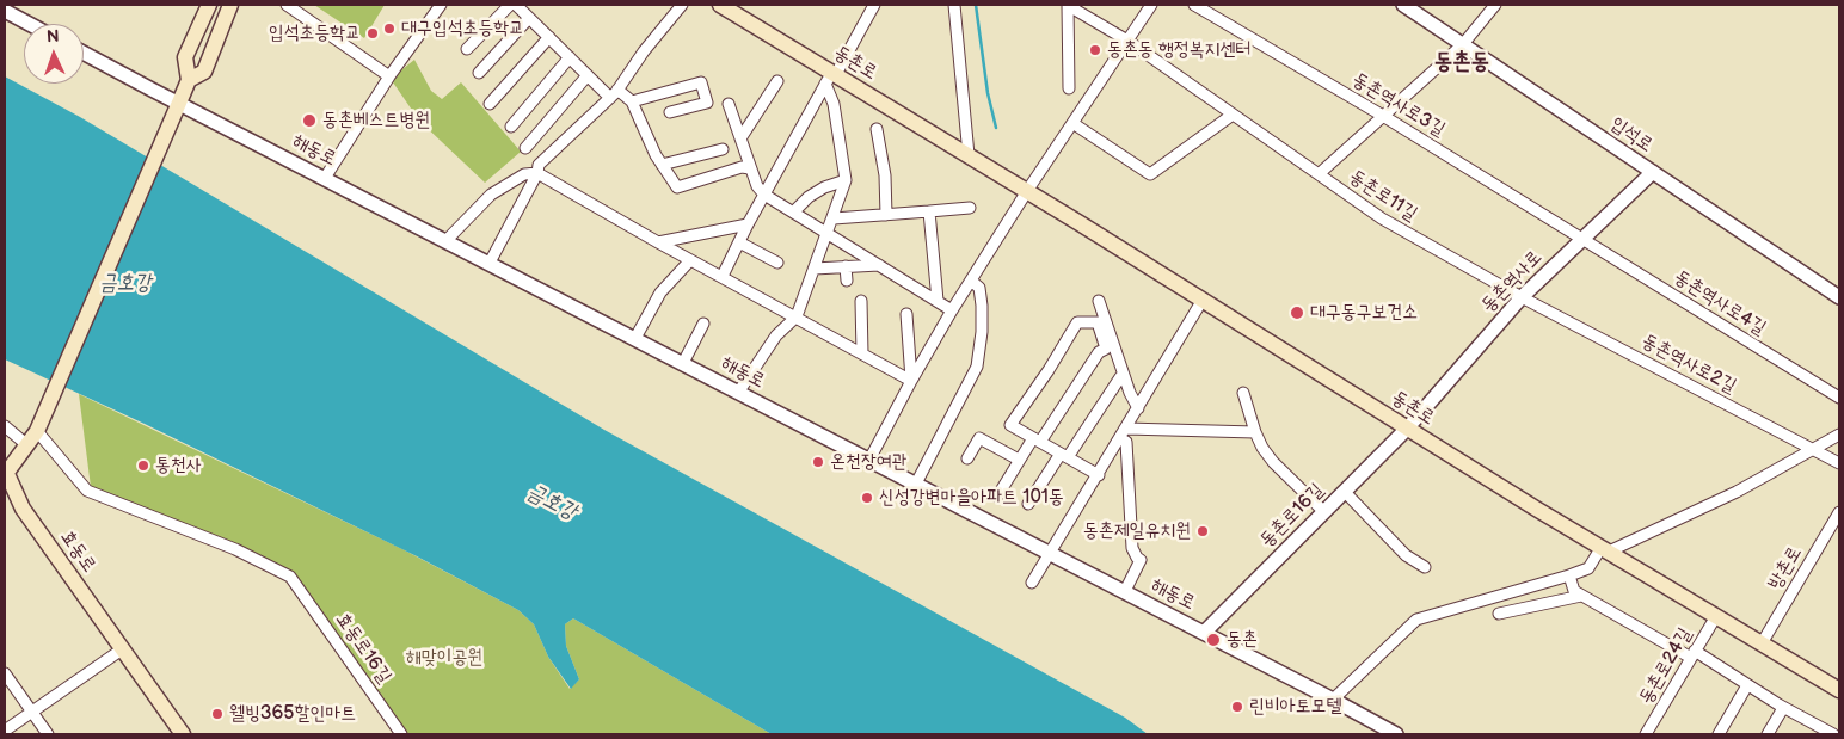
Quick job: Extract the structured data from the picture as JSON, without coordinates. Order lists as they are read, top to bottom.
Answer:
{
  "streets": {
    "main road": ["동촌로", "효동로"],
    "street": [
      "동촌역사로3길",
      "입석로",
      "해동로",
      "동촌로11길",
      "동촌역사로",
      "동촌역사로4길",
      "동촌역사로2길",
      "동촌로16길",
      "방촌로",
      "효동로16길",
      "동촌로24길"
    ]
  },
  "crossings": [
    ["동촌로", "동촌역사로"],
    ["동촌로", "동촌로16길"],
    ["동촌로", "방촌로"],
    ["동촌로", "동촌로24길"],
    ["동촌역사로3길", "동촌역사로"],
    ["동촌역사로3길", "동촌역사로4길"],
    ["입석로", "동촌역사로"],
    ["해동로", "동촌로16길"],
    ["동촌로11길", "동촌역사로"],
    ["동촌로11길", "동촌역사로2길"],
    ["동촌역사로", "동촌역사로4길"],
    ["동촌역사로", "동촌역사로2길"],
    ["동촌역사로", "동촌로16길"]
  ],
  "districts": ["동촌동"],
  "water": ["금호강"],
  "parks": ["해맞이공원"],
  "places": [
    "대구입석초등학교",
    "입석초등학교",
    "동촌동 행정복지센터",
    "동촌베스트병원",
    "대구동구보건소",
    "온천장여관",
    "통천사",
    "신성강변마을아파트 101동",
    "동촌제일유치원",
    "동촌",
    "린비아토모텔",
    "웰빙365할인마트"
  ],
  "north": "top"
}
